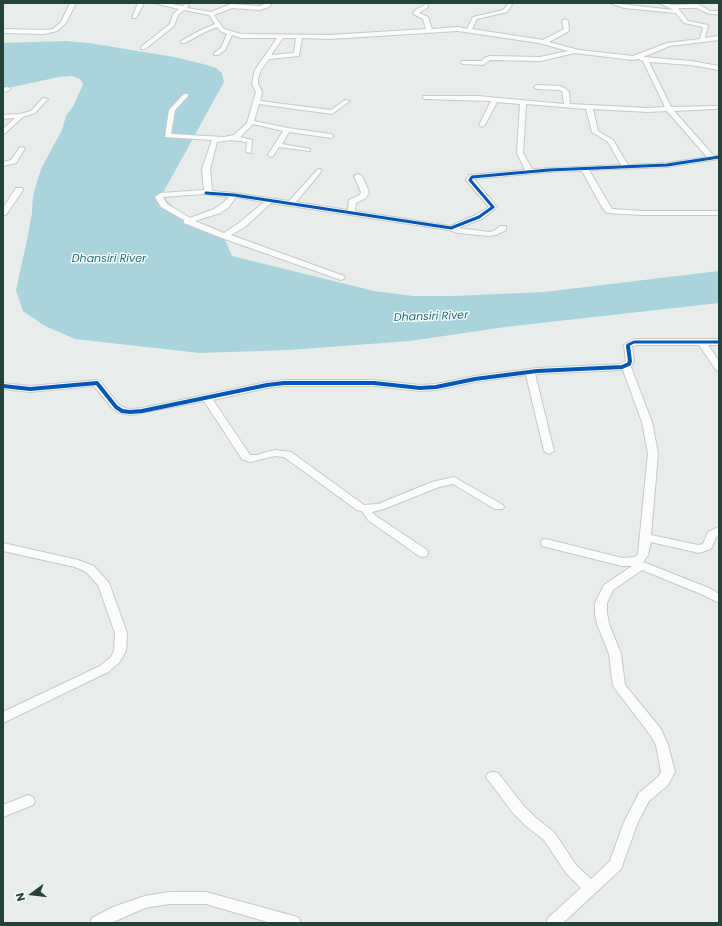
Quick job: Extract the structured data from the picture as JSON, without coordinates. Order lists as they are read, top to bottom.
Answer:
{
  "water": ["Dhansiri River"],
  "north": "left"
}
